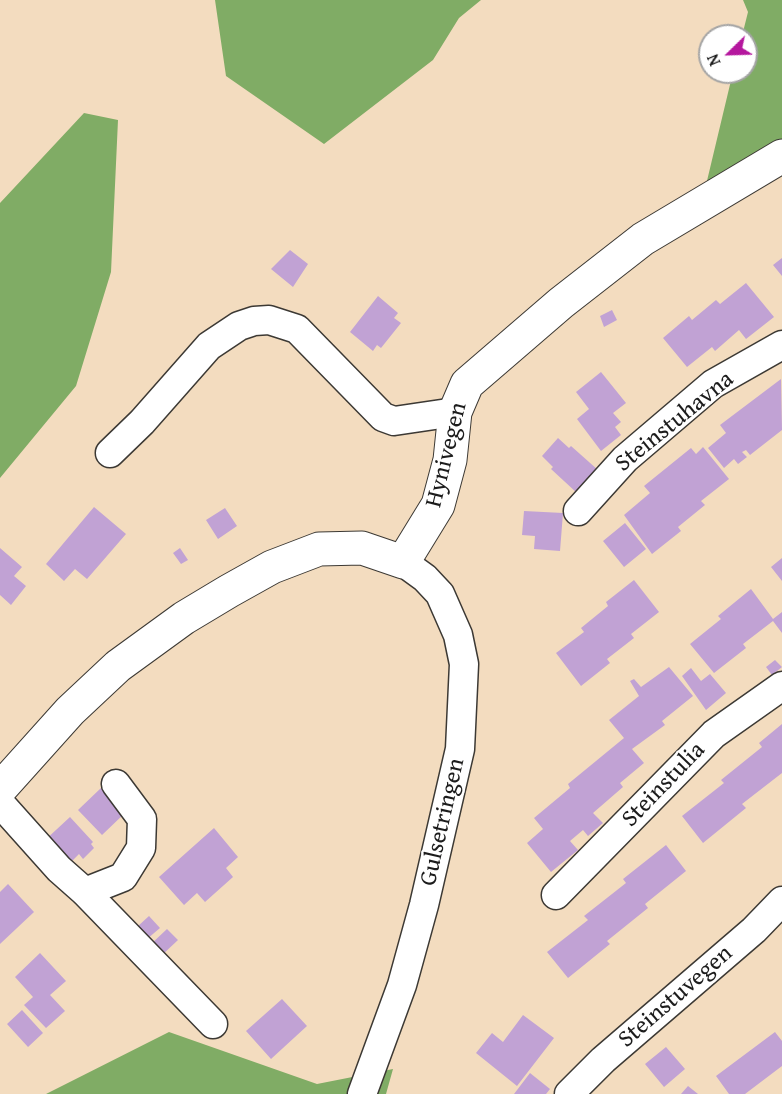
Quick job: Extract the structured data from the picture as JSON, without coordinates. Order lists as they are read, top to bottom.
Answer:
{
  "streets": {
    "main road": ["Hynivegen"],
    "street": [
      "Steinstuhavna",
      "Steinstulia",
      "Gulsetringen",
      "Steinstuvegen"
    ]
  },
  "crossings": [
    ["Hynivegen", "Gulsetringen"]
  ],
  "north": "bottom left"
}
